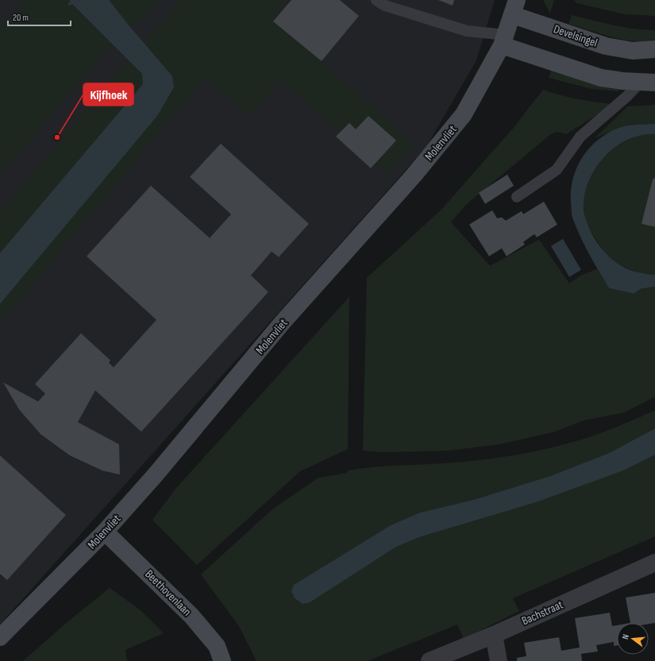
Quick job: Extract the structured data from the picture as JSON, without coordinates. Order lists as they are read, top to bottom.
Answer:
{
  "streets": {
    "street": [
      "Develsingel",
      "Molenvliet",
      "Beethovenlaan",
      "Bachstraat"
    ]
  },
  "crossings": [
    ["Develsingel", "Molenvliet"],
    ["Molenvliet", "Beethovenlaan"]
  ],
  "places": ["Kijfhoek"],
  "scale_bar": "20 m",
  "north": "left"
}
